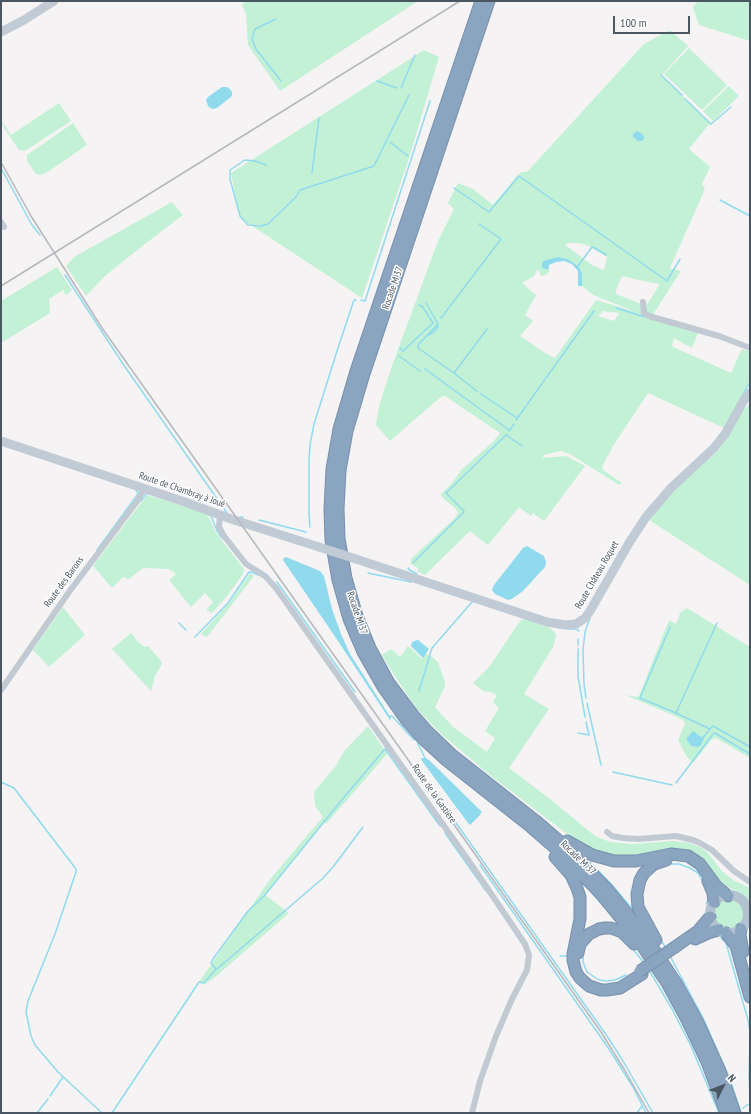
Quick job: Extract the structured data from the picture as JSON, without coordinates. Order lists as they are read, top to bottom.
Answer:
{
  "streets": {
    "highway": ["Rocade M 37"],
    "street": [
      "Route de Chambray à Joué",
      "Route Château Roquet",
      "Route des Barons",
      "Route de la Gastière"
    ]
  },
  "crossings": [
    ["Route de Chambray à Joué", "Route Château Roquet"],
    ["Route de Chambray à Joué", "Route des Barons"],
    ["Route de Chambray à Joué", "Route de la Gastière"]
  ],
  "scale_bar": "100 m",
  "north": "top right"
}
